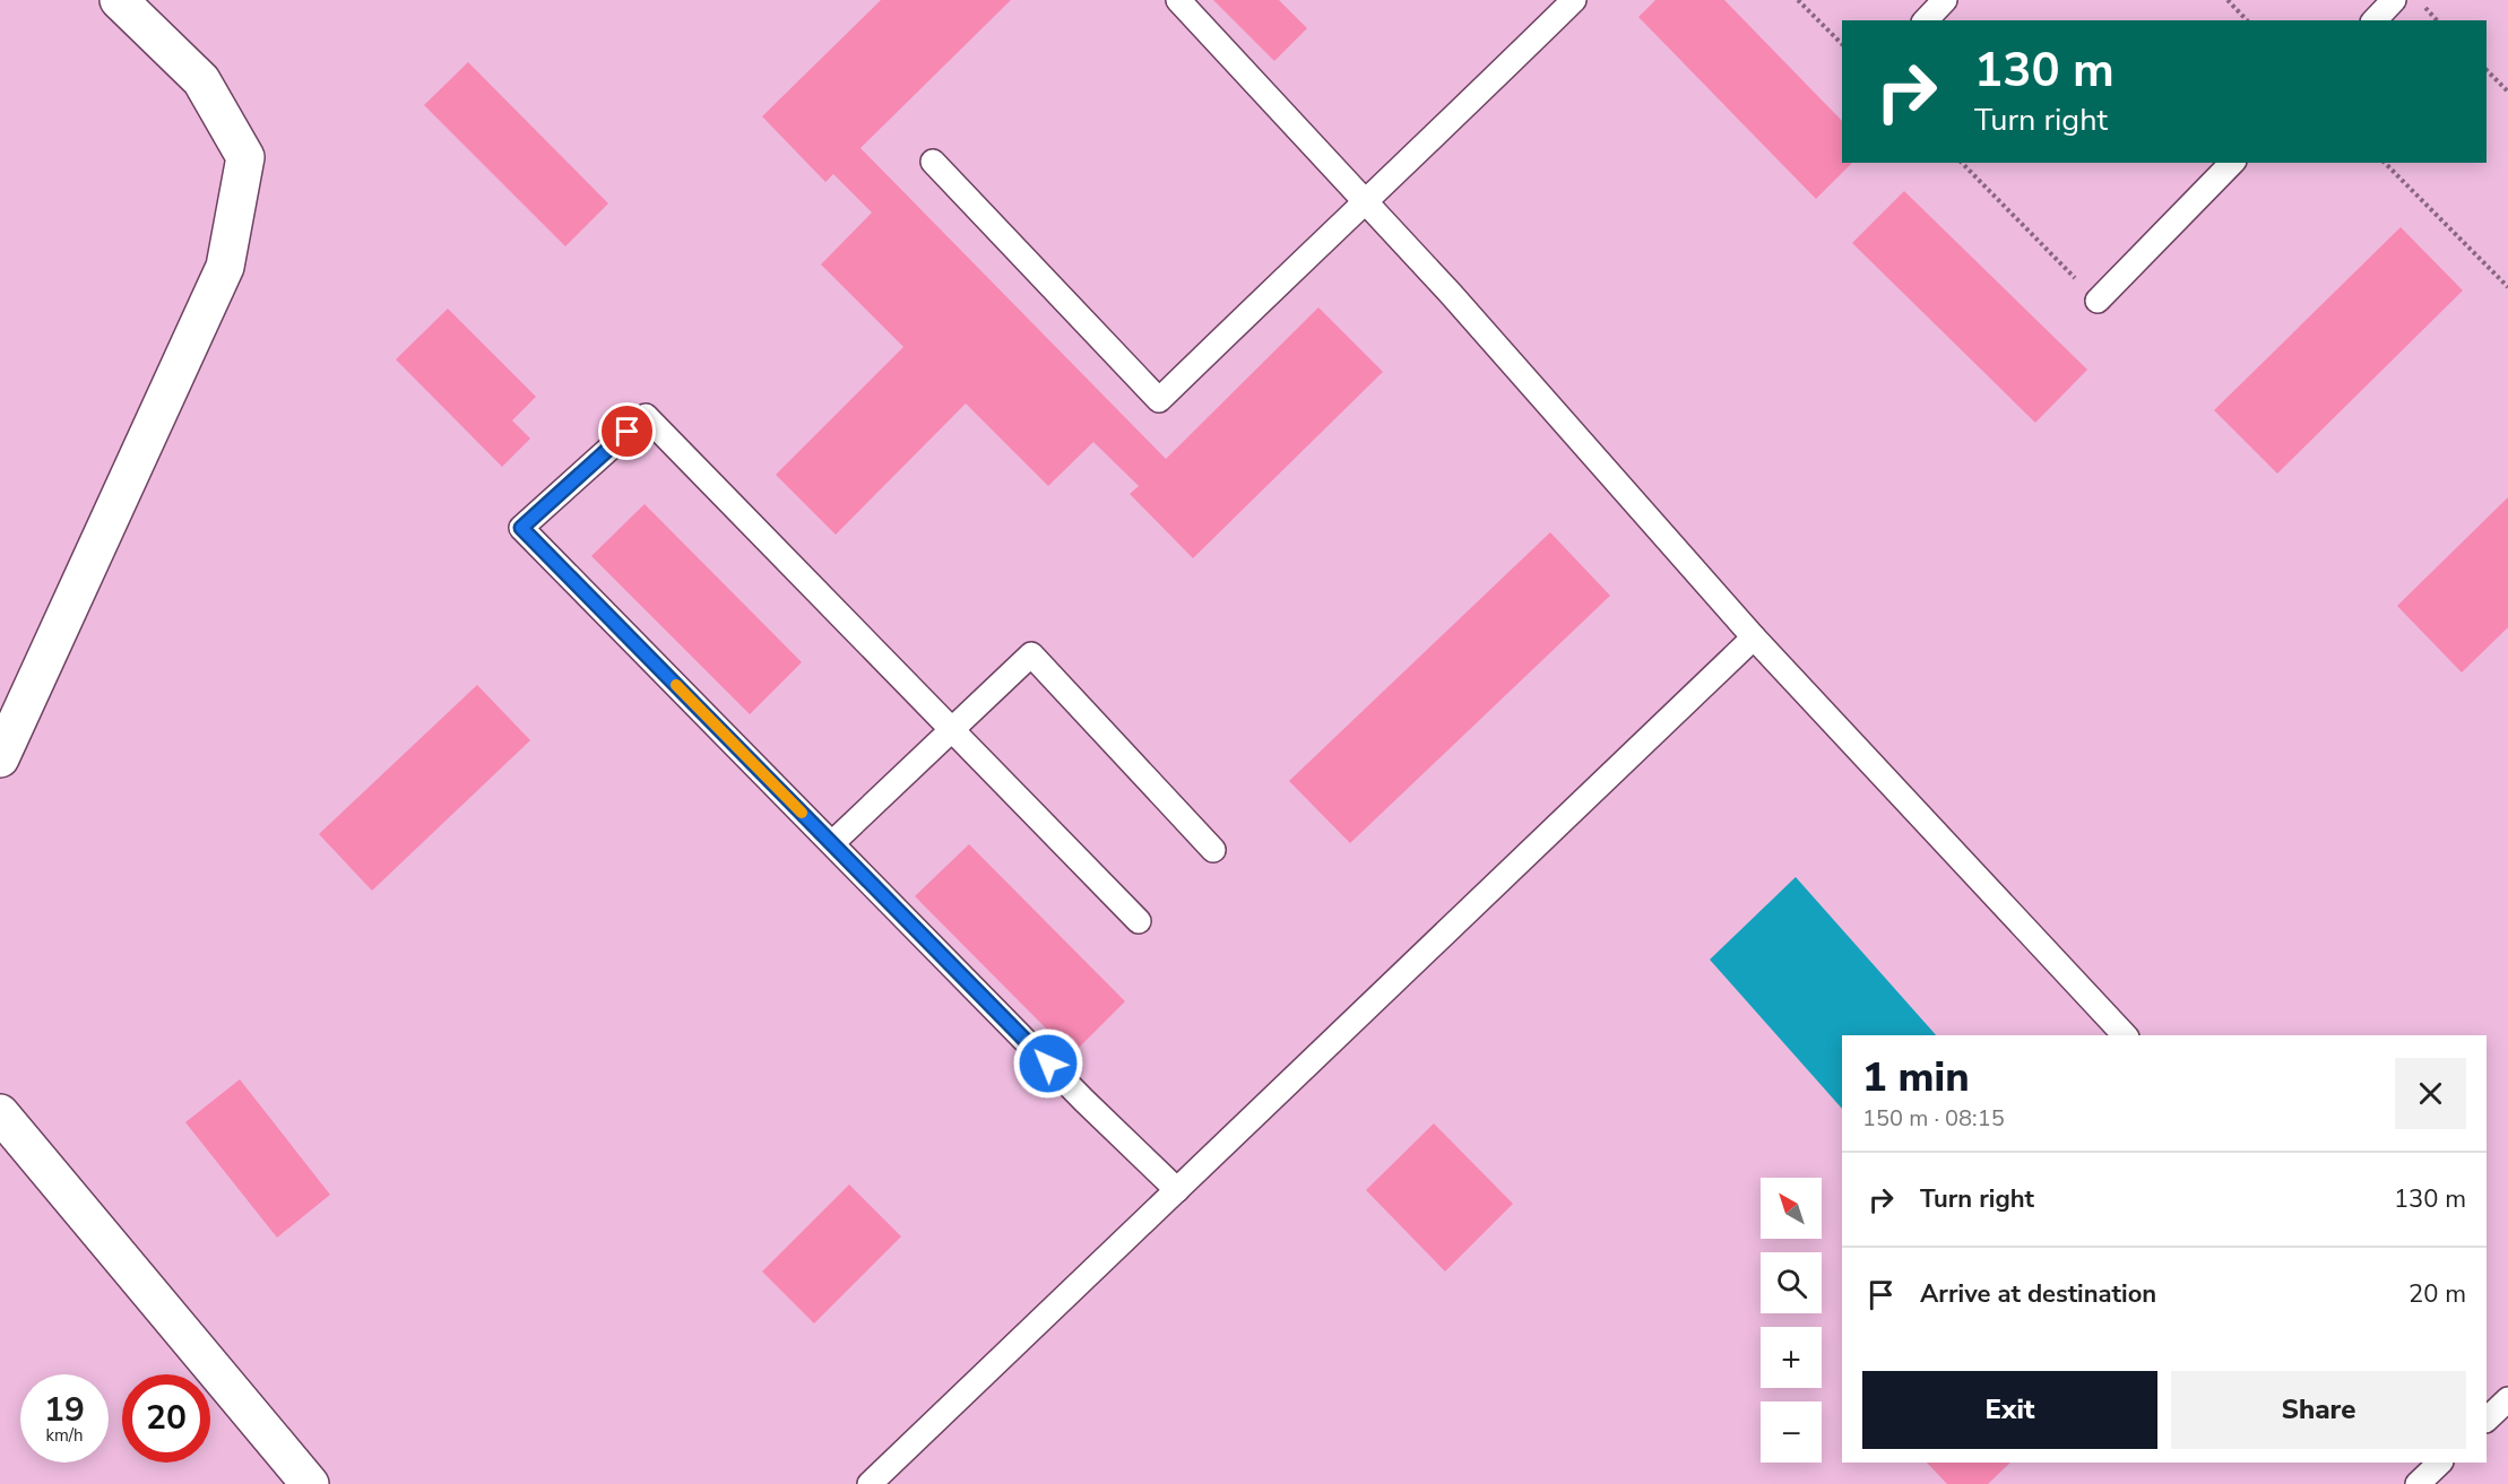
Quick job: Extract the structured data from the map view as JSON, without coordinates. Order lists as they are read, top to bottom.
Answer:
{
  "north": "top left",
  "page": {
    "turn": ["130 m", "Turn right"],
    "heading": ["1 min", "150 m · 08:15"],
    "list": [
      {
        "name": "Turn right",
        "value": "130 m"
      },
      {
        "name": "Arrive at destination",
        "value": "20 m"
      }
    ],
    "map_buttons": ["+", "−"],
    "buttons": ["Exit", "Share"],
    "speed": "19 km/h",
    "limit": "20"
  }
}
